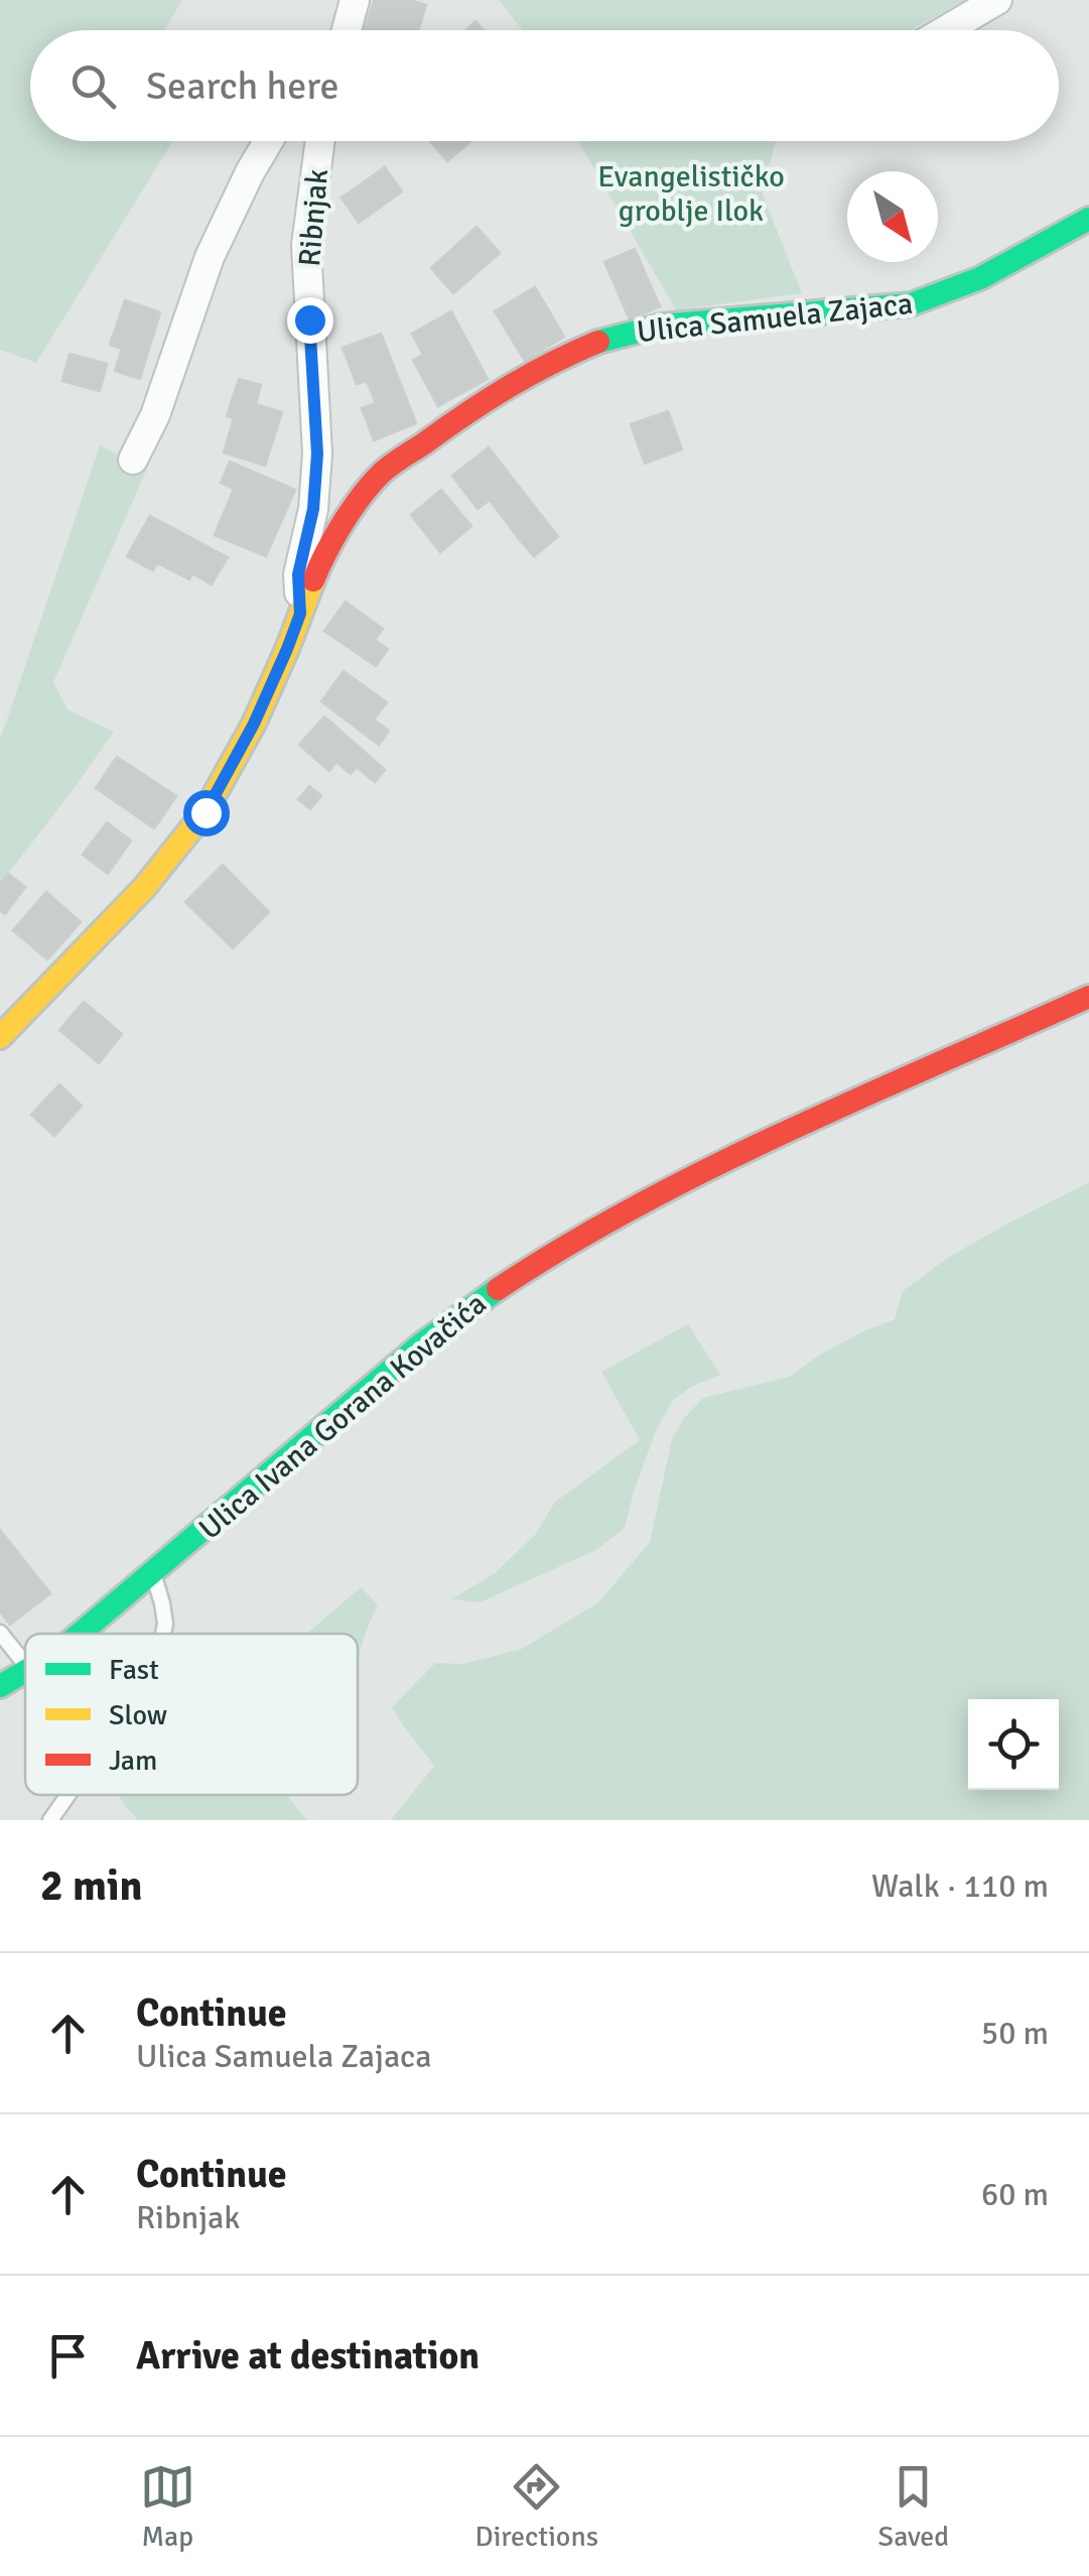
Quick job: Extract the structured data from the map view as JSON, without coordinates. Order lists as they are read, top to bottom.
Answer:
{
  "streets": {
    "street": ["Ribnjak", "Ulica Samuela Zajaca", "Ulica Ivana Gorana Kovačića"]
  },
  "crossings": [
    ["Ribnjak", "Ulica Samuela Zajaca"]
  ],
  "parks": ["Evangelističko groblje Ilok"],
  "legend": ["Fast", "Slow", "Jam"],
  "north": "bottom right",
  "page": {
    "search": "Search here",
    "heading": ["2 min", "Walk · 110 m"],
    "list": [
      ["Continue", "Ulica Samuela Zajaca", "50 m"],
      ["Continue", "Ribnjak", "60 m"],
      "Arrive at destination"
    ],
    "nav": ["Map", "Directions", "Saved"]
  }
}
